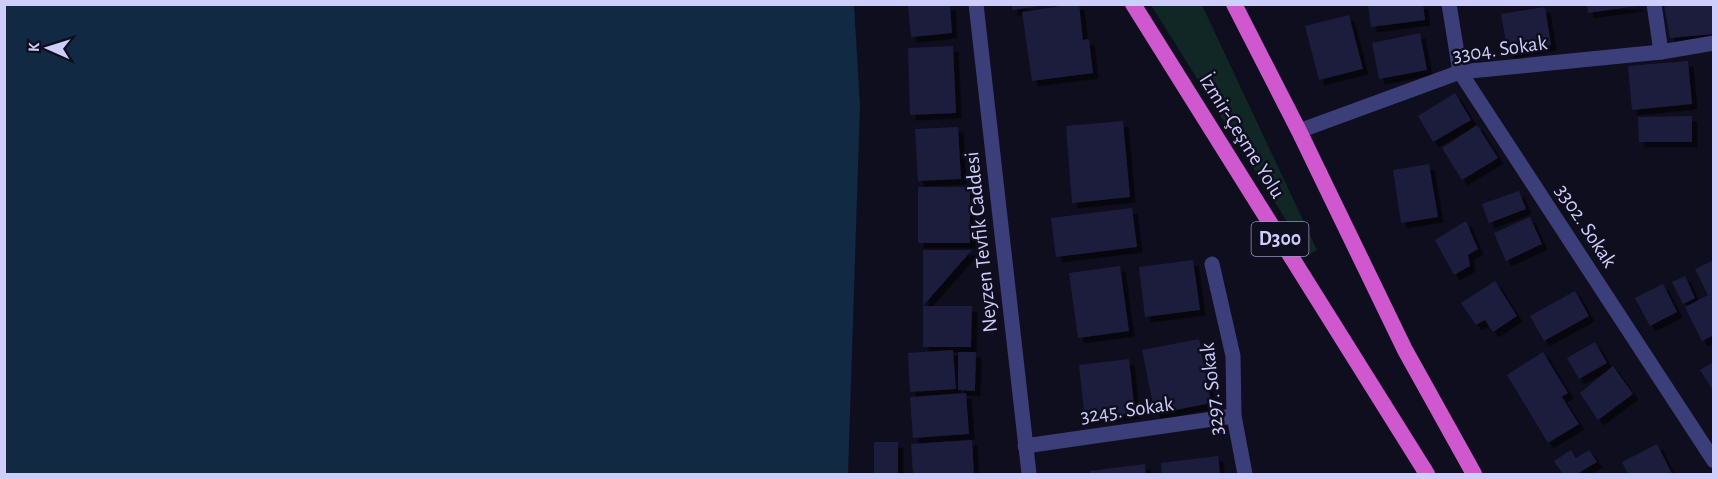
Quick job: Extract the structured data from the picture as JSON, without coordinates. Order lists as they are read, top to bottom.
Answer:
{
  "streets": {
    "highway": ["İzmir-Çeşme Yolu", "D300"],
    "street": [
      "3304. Sokak",
      "3302. Sokak",
      "Neyzen Tevfik Caddesi",
      "3297. Sokak",
      "3245. Sokak"
    ]
  },
  "crossings": [
    ["3304. Sokak", "3302. Sokak"],
    ["3304. Sokak", "D300"],
    ["Neyzen Tevfik Caddesi", "3245. Sokak"],
    ["3297. Sokak", "3245. Sokak"]
  ],
  "north": "left"
}
